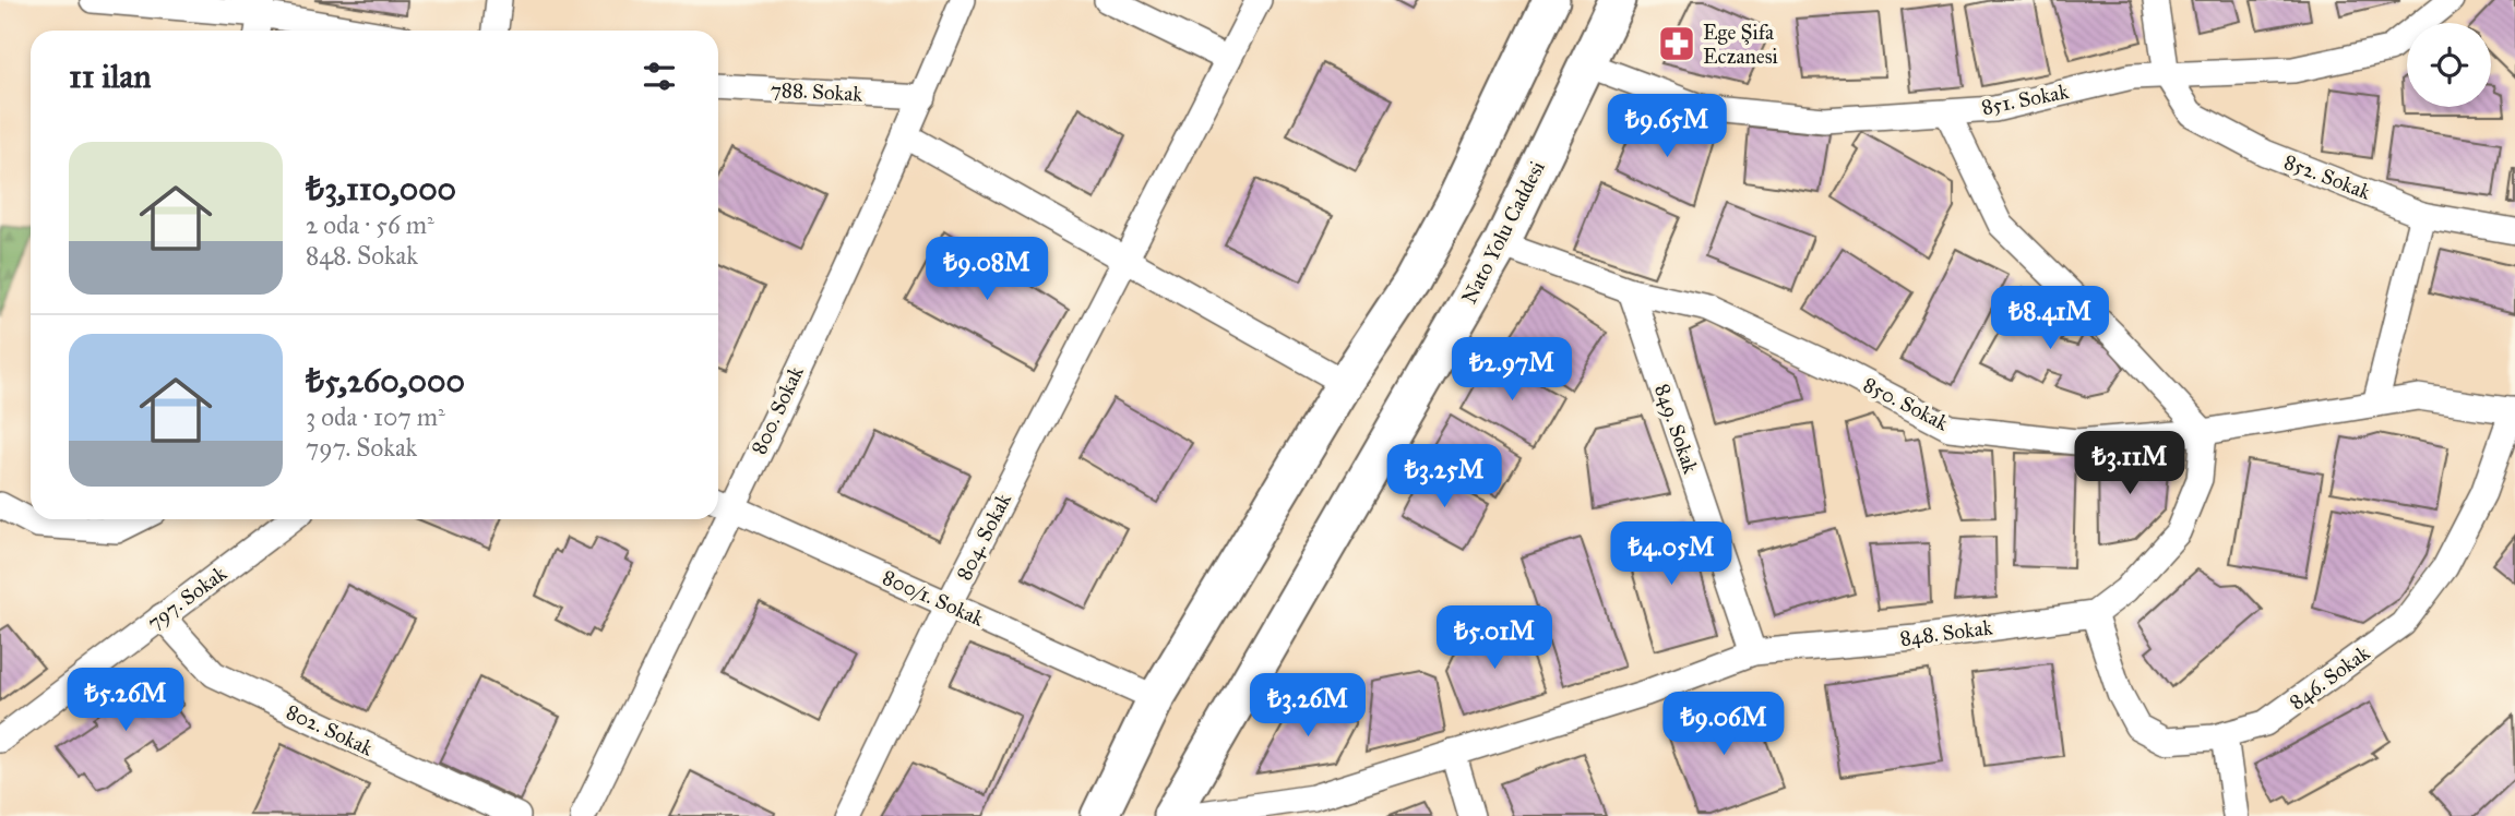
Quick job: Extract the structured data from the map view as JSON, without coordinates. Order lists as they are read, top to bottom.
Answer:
{
  "streets": {
    "main road": ["Nato Yolu Caddesi"],
    "street": [
      "788. Sokak",
      "851. Sokak",
      "852. Sokak",
      "850. Sokak",
      "800. Sokak",
      "849. Sokak",
      "804. Sokak",
      "797. Sokak",
      "800/1. Sokak",
      "848. Sokak",
      "846. Sokak",
      "802. Sokak"
    ]
  },
  "crossings": [
    ["788. Sokak", "800. Sokak"],
    ["851. Sokak", "852. Sokak"],
    ["851. Sokak", "Nato Yolu Caddesi"],
    ["Nato Yolu Caddesi", "850. Sokak"],
    ["850. Sokak", "849. Sokak"],
    ["850. Sokak", "848. Sokak"],
    ["850. Sokak", "846. Sokak"],
    ["800. Sokak", "800/1. Sokak"],
    ["849. Sokak", "848. Sokak"],
    ["804. Sokak", "800/1. Sokak"],
    ["797. Sokak", "802. Sokak"],
    ["848. Sokak", "846. Sokak"]
  ],
  "places": {
    "pharmacy": ["Ege Şifa Eczanesi"]
  },
  "page": {
    "heading": "11 ilan",
    "price": [
      "₺9.65M",
      "₺9.08M",
      "₺8.41M",
      "₺2.97M",
      "₺3.11M",
      "₺3.25M",
      "₺4.05M",
      "₺5.01M",
      "₺5.26M",
      "₺3.26M",
      "₺9.06M"
    ],
    "list": [
      {
        "name": "₺3,110,000",
        "note": "2 oda · 56 m² · 848. Sokak"
      },
      {
        "name": "₺5,260,000",
        "note": "3 oda · 107 m² · 797. Sokak"
      }
    ]
  }
}
